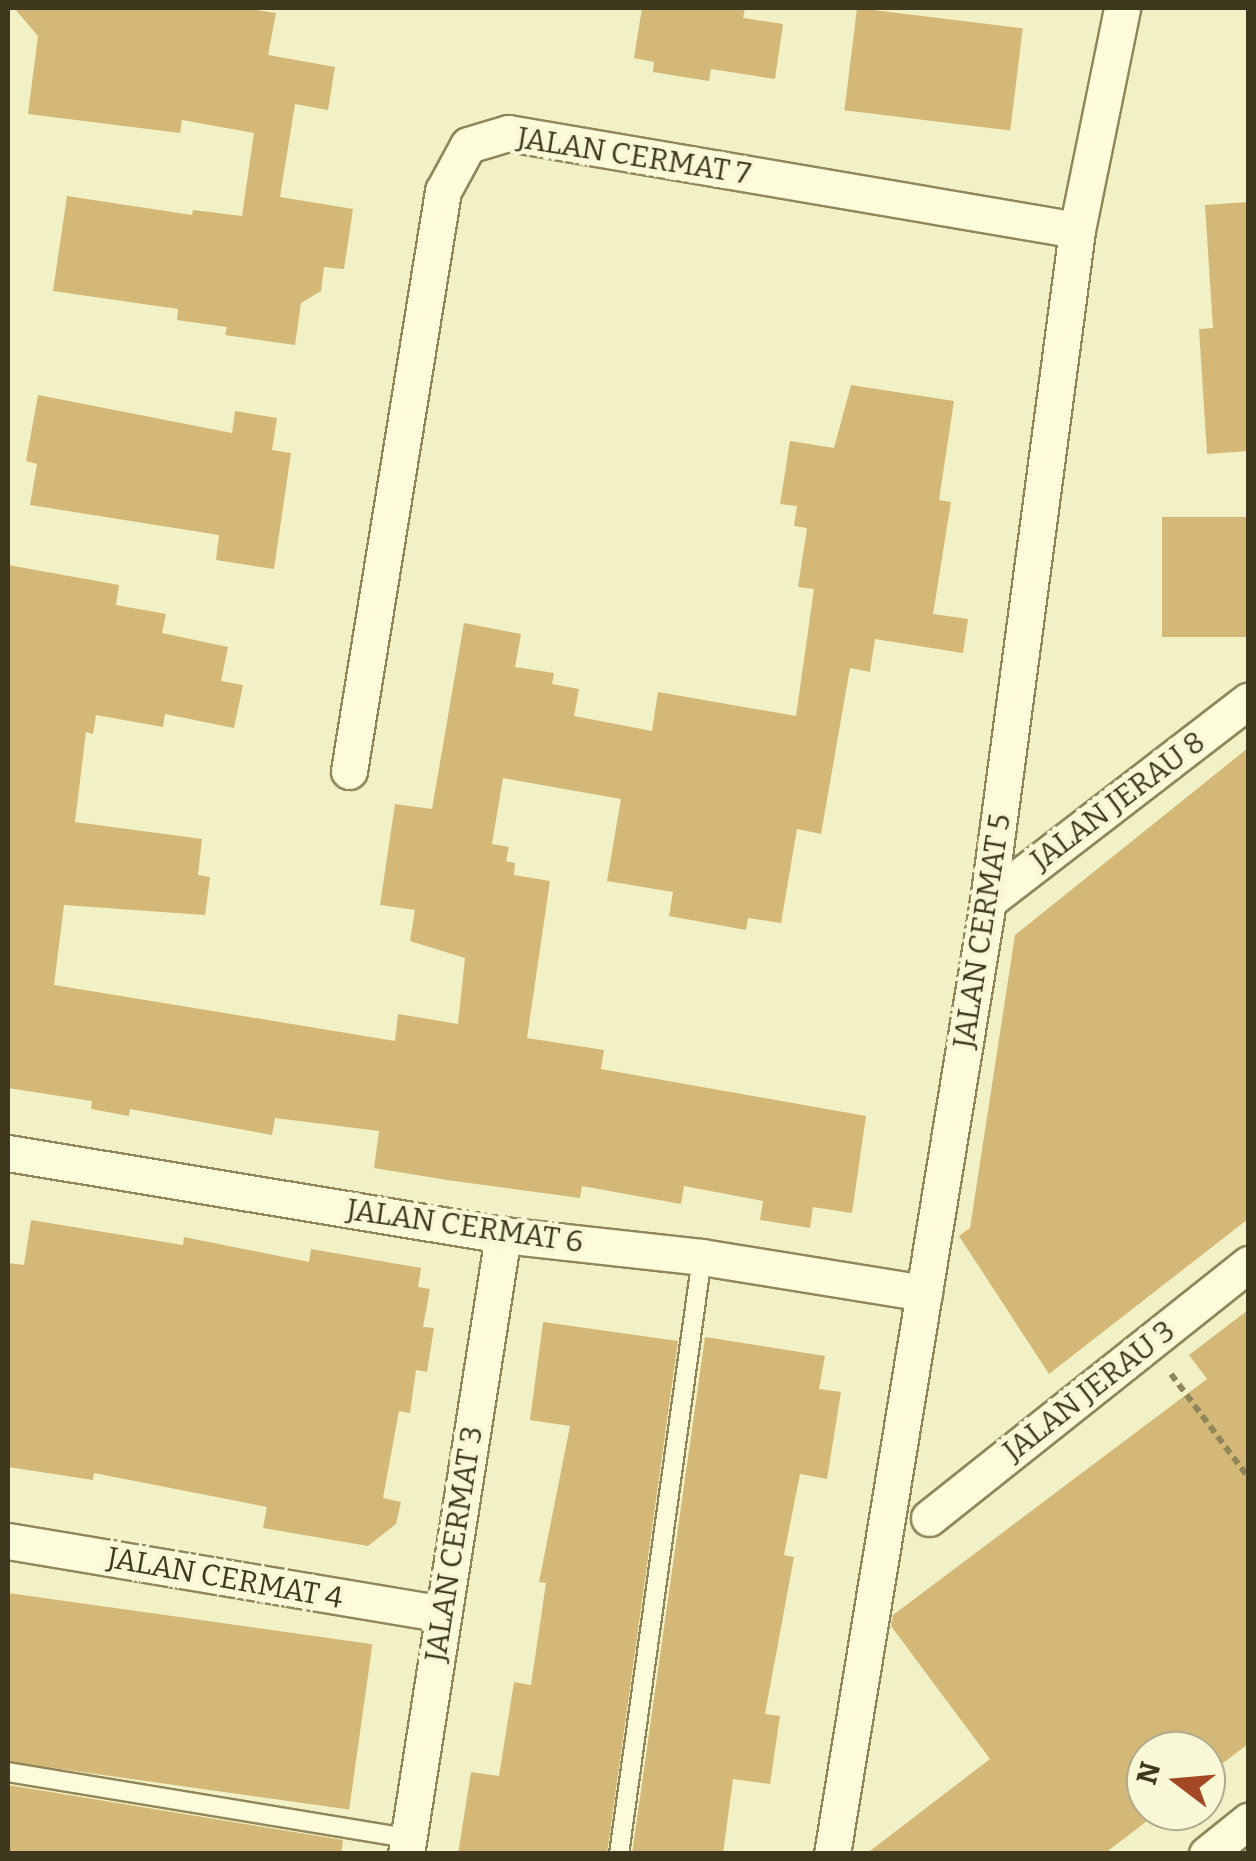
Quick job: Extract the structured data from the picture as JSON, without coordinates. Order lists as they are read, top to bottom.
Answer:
{
  "streets": {
    "street": [
      "JALAN CERMAT 7",
      "JALAN JERAU 8",
      "JALAN CERMAT 5",
      "JALAN CERMAT 6",
      "JALAN JERAU 3",
      "JALAN CERMAT 3",
      "JALAN CERMAT 4"
    ]
  },
  "crossings": [
    ["JALAN CERMAT 7", "JALAN CERMAT 5"],
    ["JALAN JERAU 8", "JALAN CERMAT 5"],
    ["JALAN CERMAT 5", "JALAN CERMAT 6"],
    ["JALAN CERMAT 6", "JALAN CERMAT 3"],
    ["JALAN CERMAT 3", "JALAN CERMAT 4"]
  ],
  "north": "left"
}
